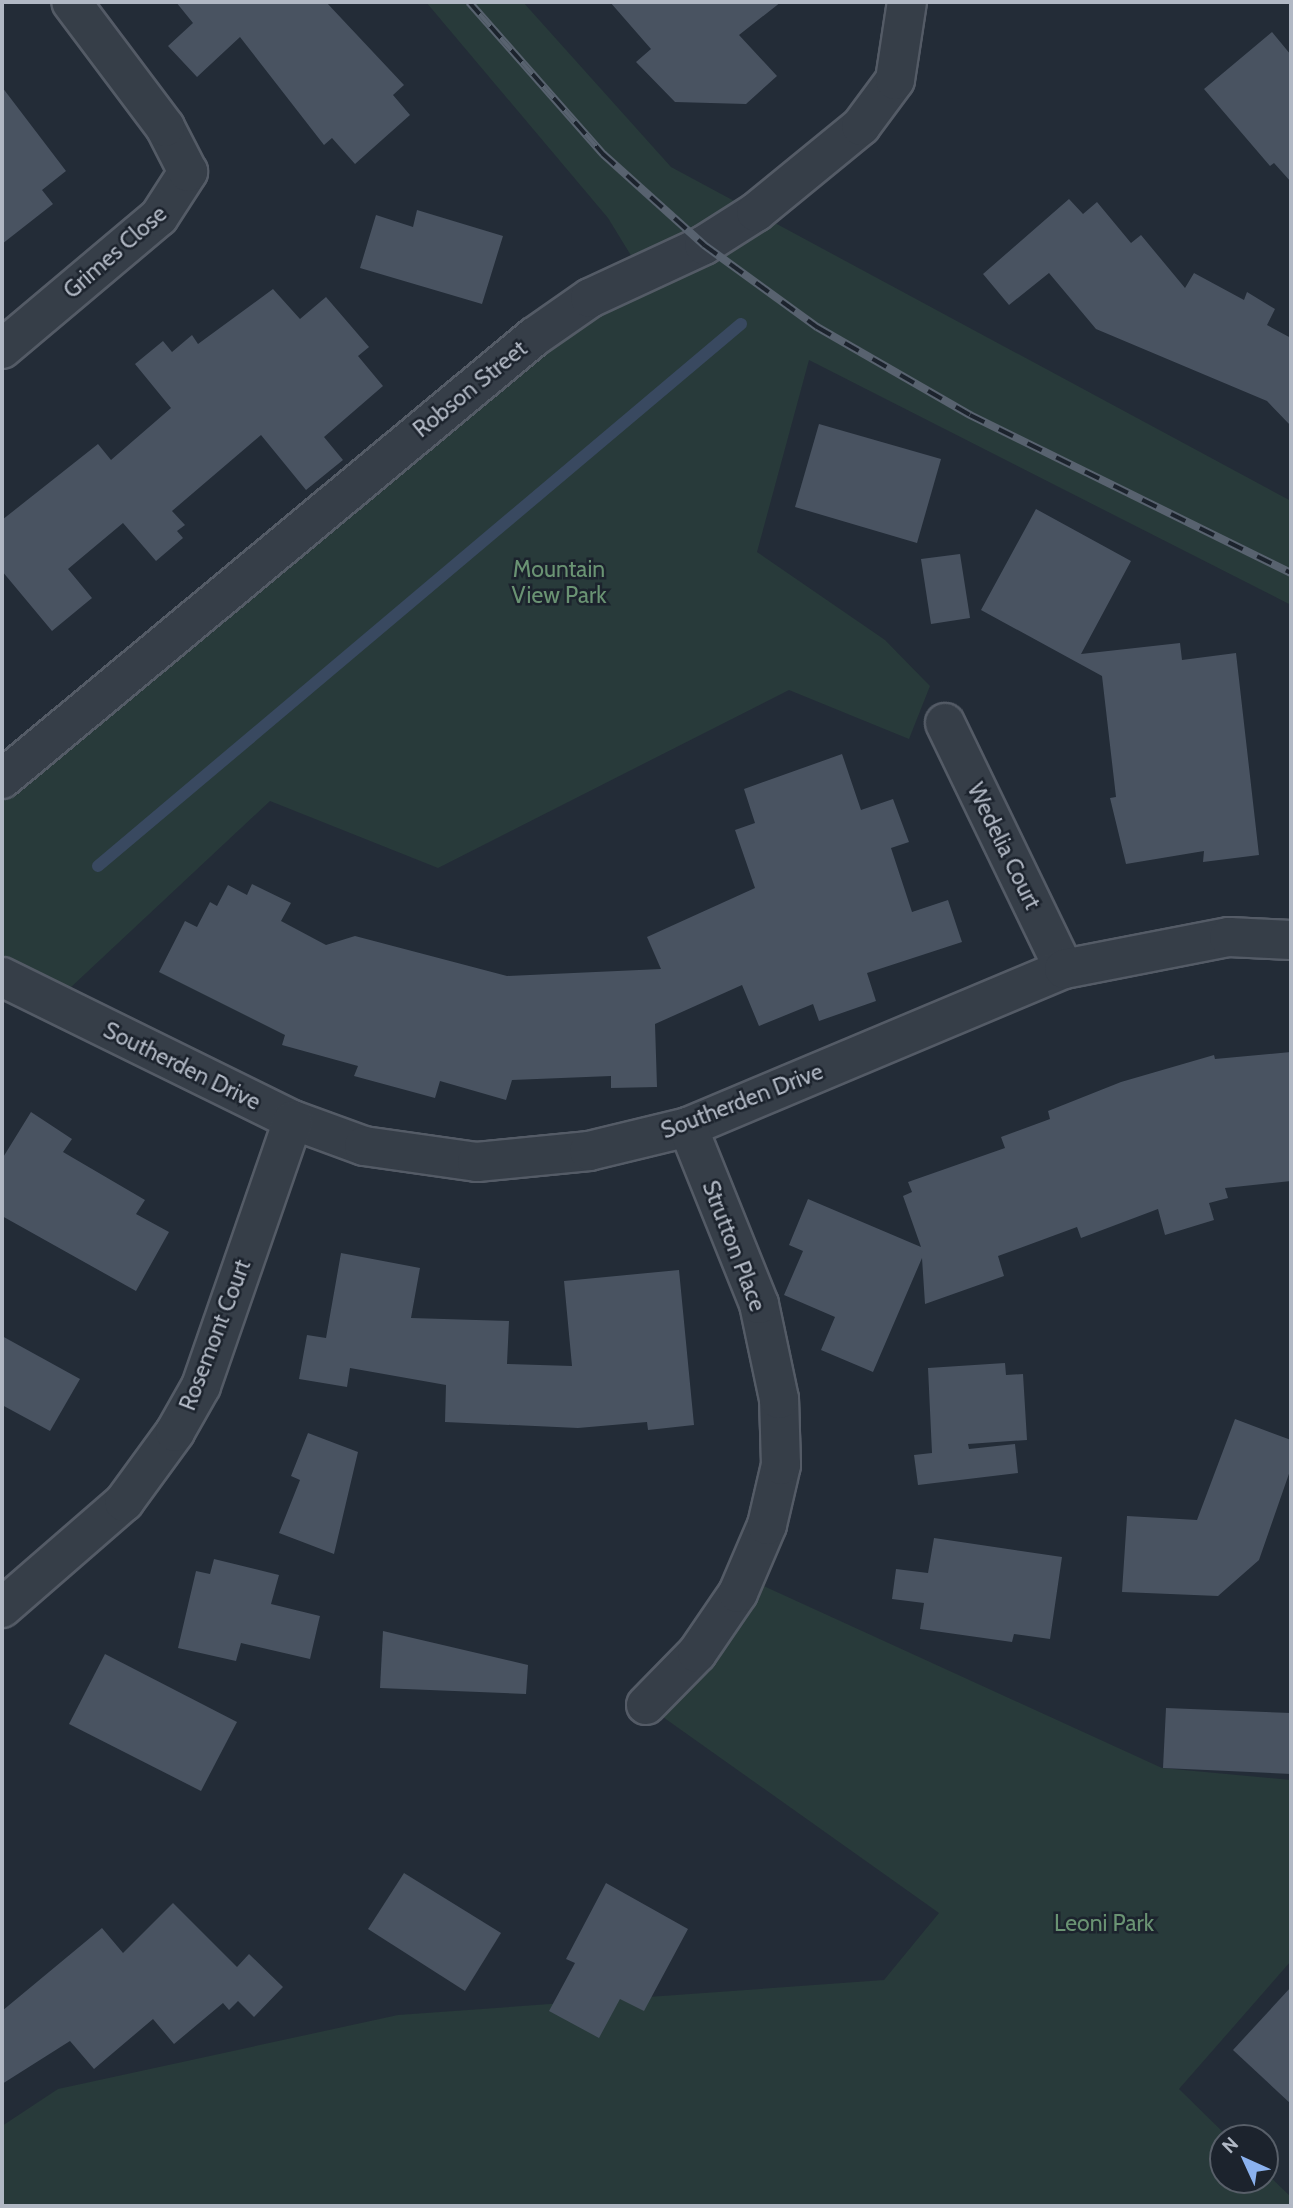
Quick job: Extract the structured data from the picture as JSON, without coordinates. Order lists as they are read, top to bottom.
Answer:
{
  "streets": {
    "street": [
      "Grimes Close",
      "Robson Street",
      "Wedelia Court",
      "Southerden Drive",
      "Strutton Place",
      "Rosemont Court"
    ]
  },
  "crossings": [
    ["Wedelia Court", "Southerden Drive"],
    ["Southerden Drive", "Strutton Place"],
    ["Southerden Drive", "Rosemont Court"]
  ],
  "parks": ["Mountain View Park", "Leoni Park"],
  "north": "top left"
}
